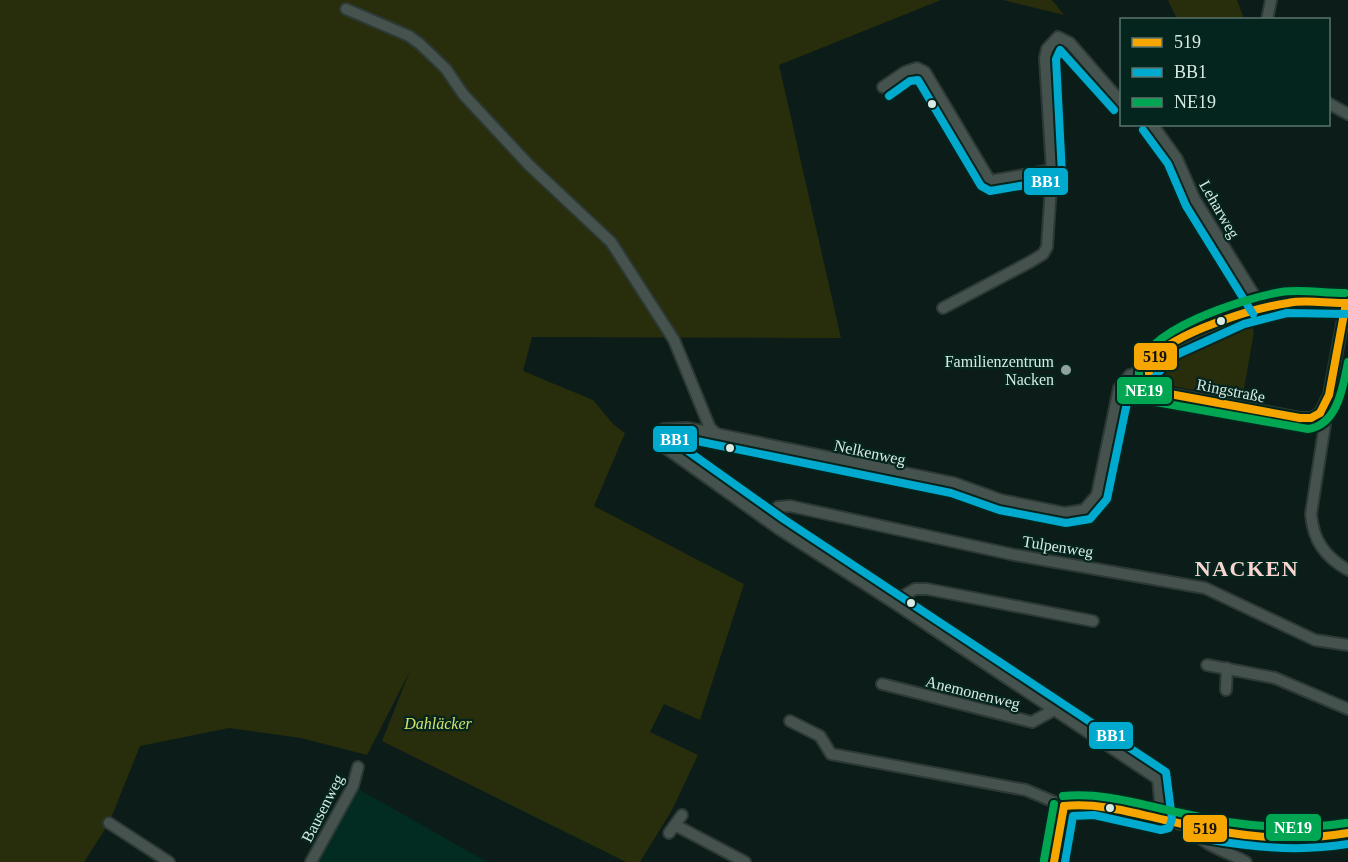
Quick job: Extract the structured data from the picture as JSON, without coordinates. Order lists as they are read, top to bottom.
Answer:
{
  "streets": {
    "street": [
      "Leharweg",
      "Ringstraße",
      "Nelkenweg",
      "Tulpenweg",
      "Anemonenweg",
      "Bausenweg"
    ]
  },
  "crossings": [
    ["Ringstraße", "Nelkenweg"],
    ["Nelkenweg", "Tulpenweg"]
  ],
  "districts": ["NACKEN"],
  "parks": ["Dahläcker"],
  "places": ["Familienzentrum Nacken"],
  "lines": ["transit line BB1", "transit line NE19", "transit line 519"],
  "legend": ["519", "BB1", "NE19"]
}
